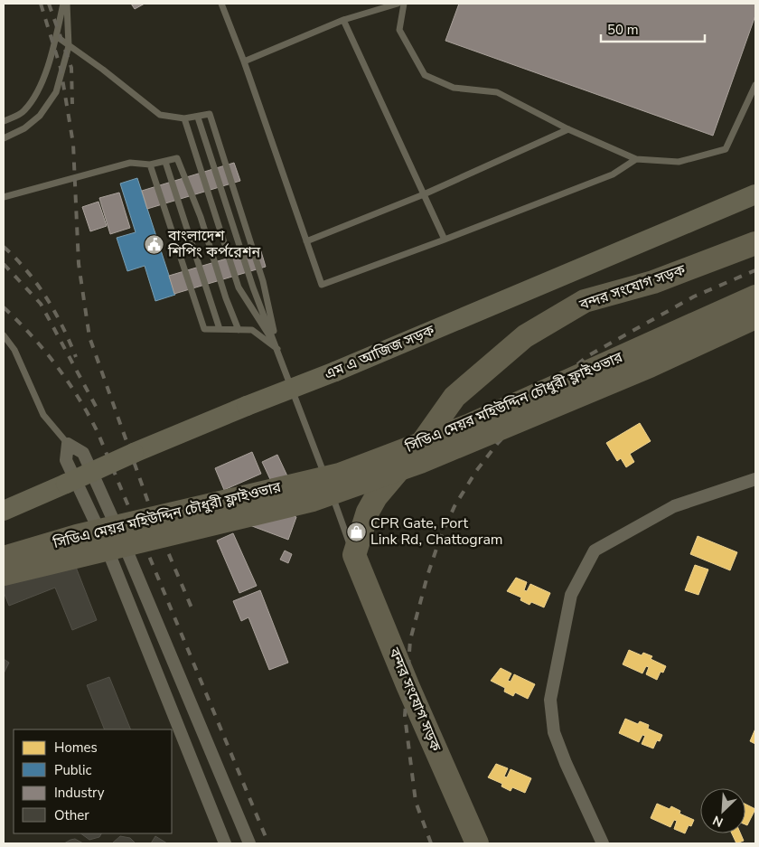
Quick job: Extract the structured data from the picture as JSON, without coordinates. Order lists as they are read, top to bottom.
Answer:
{
  "streets": {
    "highway": ["বন্দর সংযোগ সড়ক", "সিডিএ মেয়র মহিউদ্দিন চৌধুরী ফ্লাইওভার"],
    "main road": ["এম এ আজিজ সড়ক"]
  },
  "places": {
    "public building": ["বাংলাদেশ শিপিং কর্পরেশন"],
    "shop": ["CPR Gate, Port Link Rd, Chattogram"]
  },
  "legend": [
    "Homes",
    "Public",
    "Industry",
    "Other"
  ],
  "scale_bar": "50 m",
  "north": "bottom left"
}
